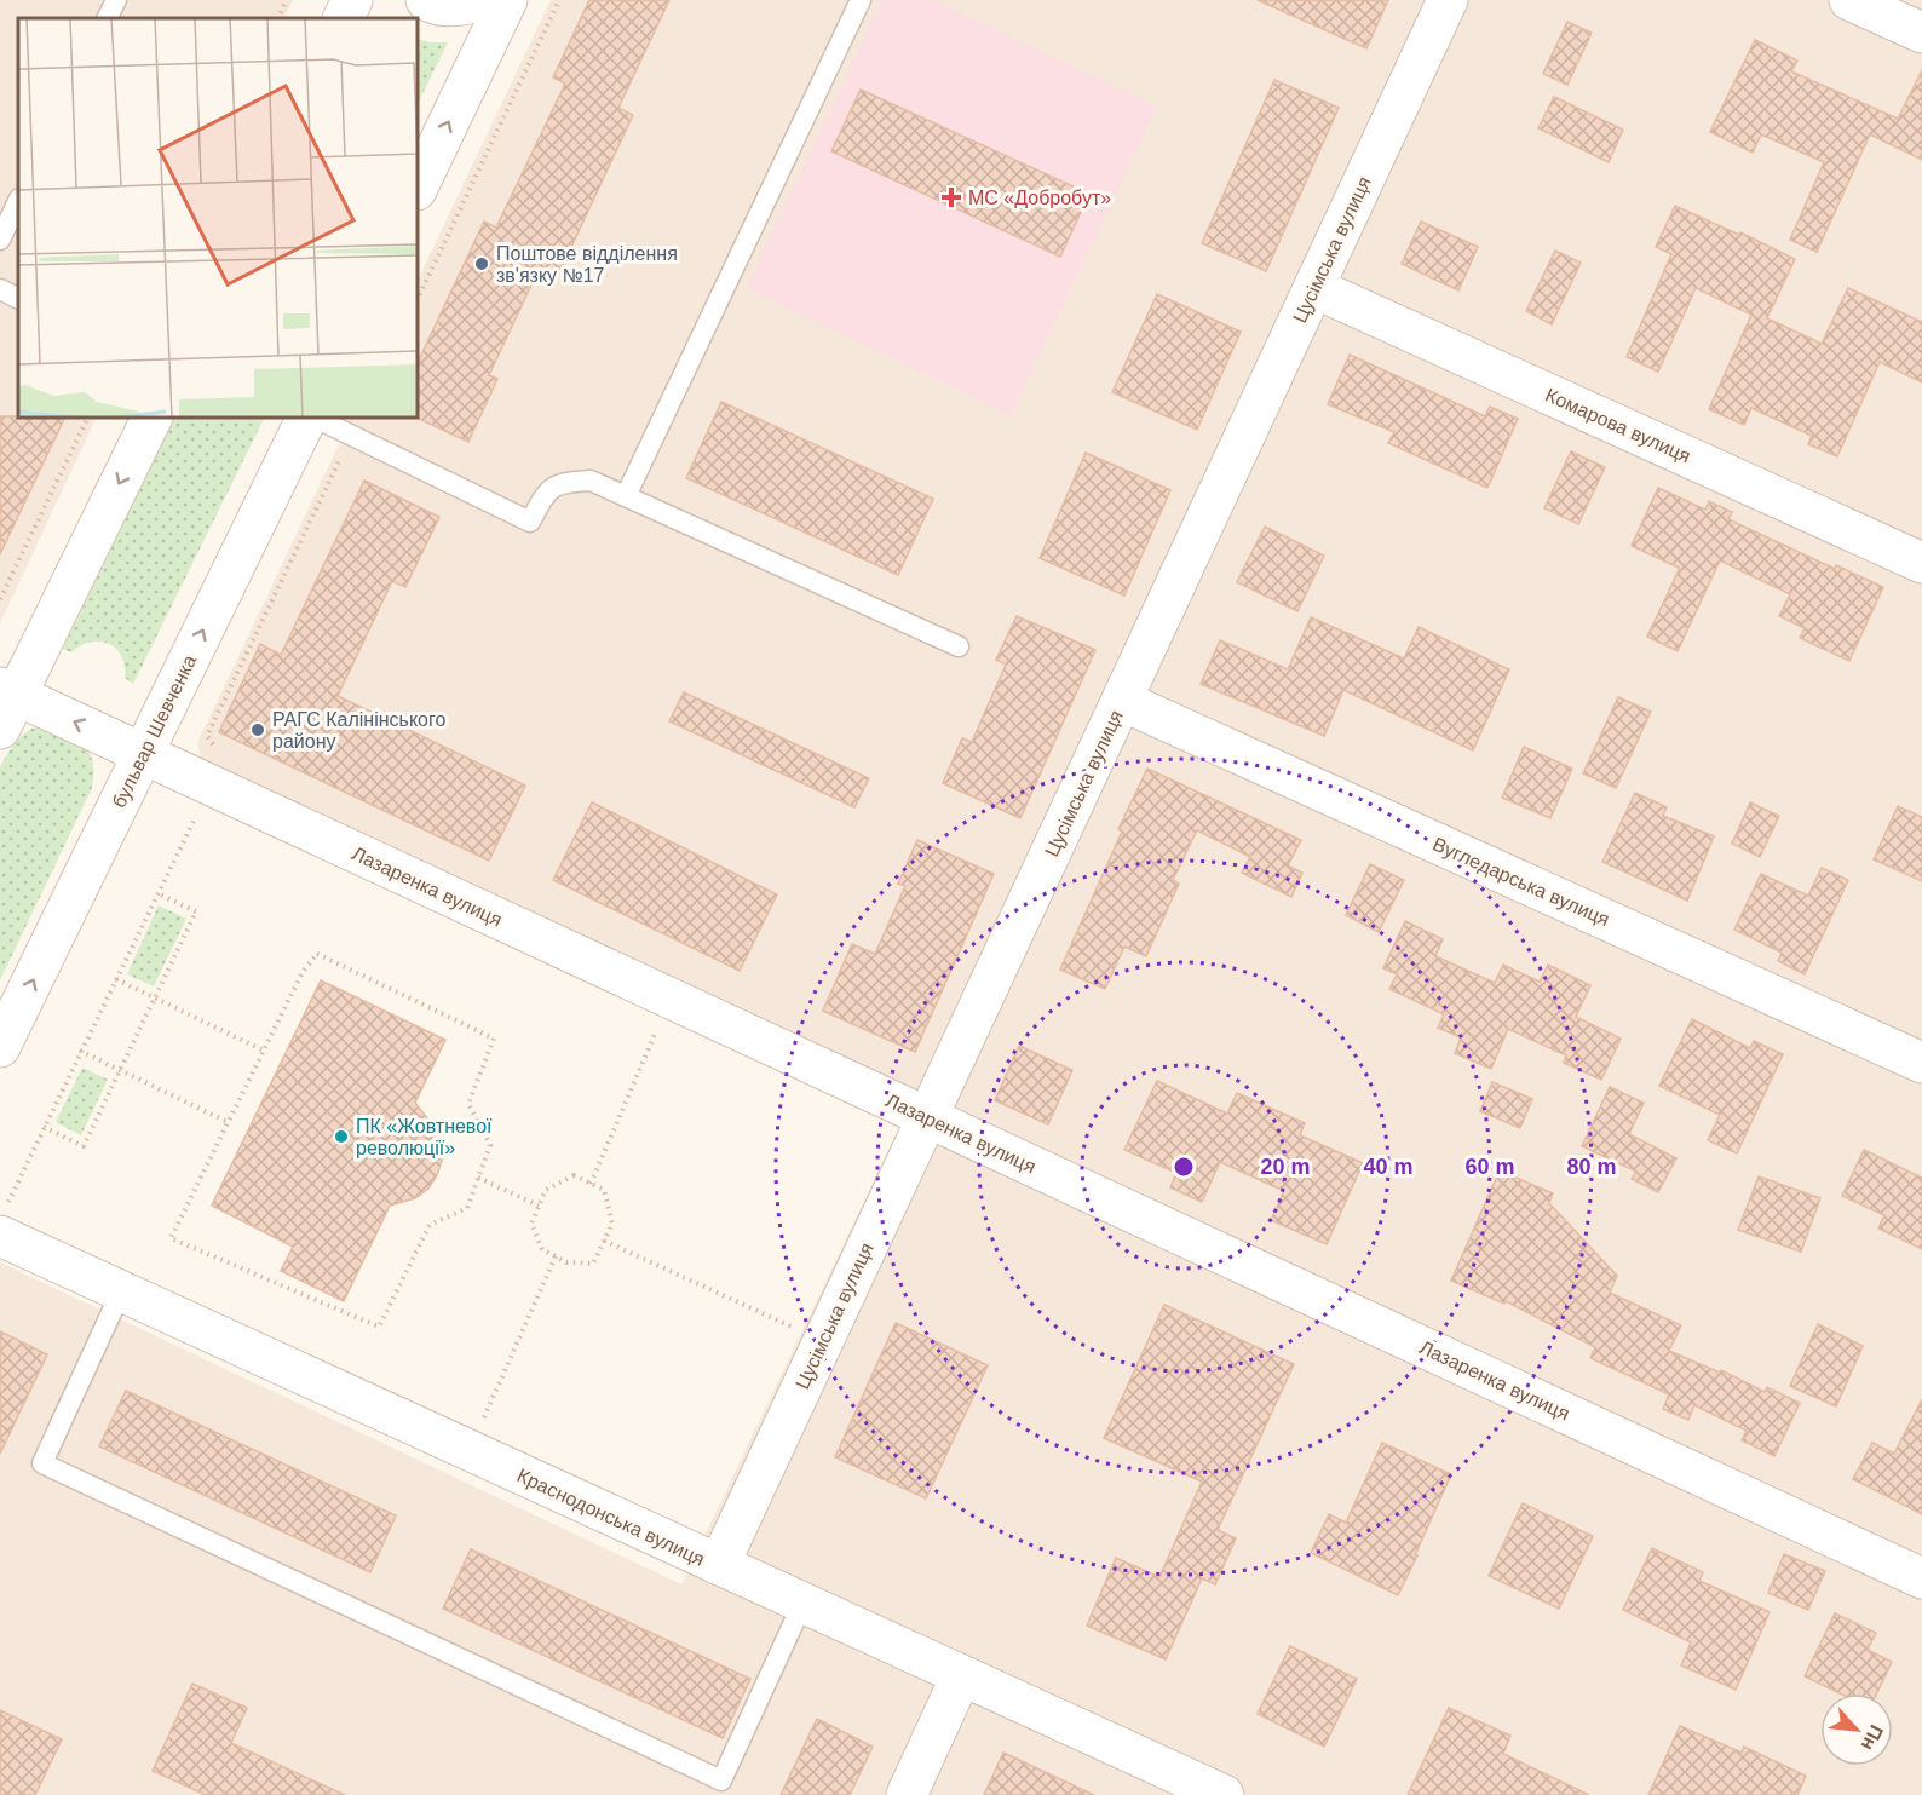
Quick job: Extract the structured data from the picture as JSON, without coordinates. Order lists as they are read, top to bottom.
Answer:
{
  "streets": {
    "street": [
      "Цусімська вулиця",
      "Комарова вулиця",
      "бульвар Шевченка",
      "Вугледарська вулиця",
      "Лазаренка вулиця",
      "Краснодонська вулиця"
    ]
  },
  "crossings": [
    ["Цусімська вулиця", "Комарова вулиця"],
    ["Цусімська вулиця", "Вугледарська вулиця"],
    ["Цусімська вулиця", "Лазаренка вулиця"],
    ["Цусімська вулиця", "Краснодонська вулиця"],
    ["бульвар Шевченка", "Лазаренка вулиця"]
  ],
  "places": {
    "health": ["МС «Добробут»"],
    "other": ["Поштове відділення зв'язку №17", "РАГС Калінінського району", "ПК «Жовтневої революції»"]
  },
  "north": "bottom right",
  "rings": [
    "20 m",
    "40 m",
    "60 m",
    "80 m"
  ]
}
